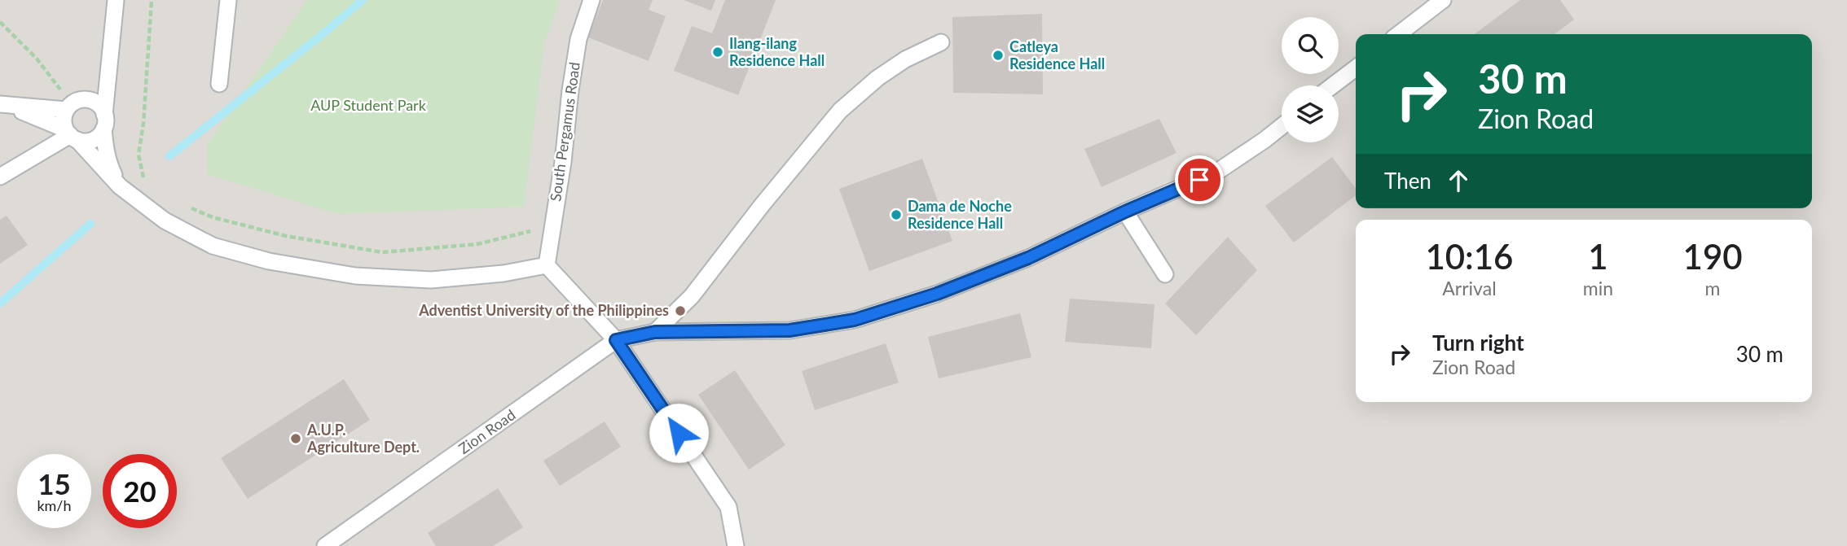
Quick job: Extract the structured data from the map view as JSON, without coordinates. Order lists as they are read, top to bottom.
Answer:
{
  "streets": {
    "lane": ["South Pergamus Road", "Zion Road"]
  },
  "parks": ["AUP Student Park"],
  "places": [
    "Ilang-ilang Residence Hall",
    "Catleya Residence Hall",
    "Dama de Noche Residence Hall",
    "Adventist University of the Philippines",
    "A.U.P. Agriculture Dept."
  ],
  "page": {
    "turn": ["30 m", "Zion Road"],
    "then": "Then",
    "eta": [
      "10:16",
      "Arrival",
      "1",
      "min",
      "190",
      "m"
    ],
    "list": [
      {
        "name": "Turn right",
        "note": "Zion Road",
        "value": "30 m"
      }
    ],
    "speed": "15 km/h",
    "limit": "20"
  }
}
